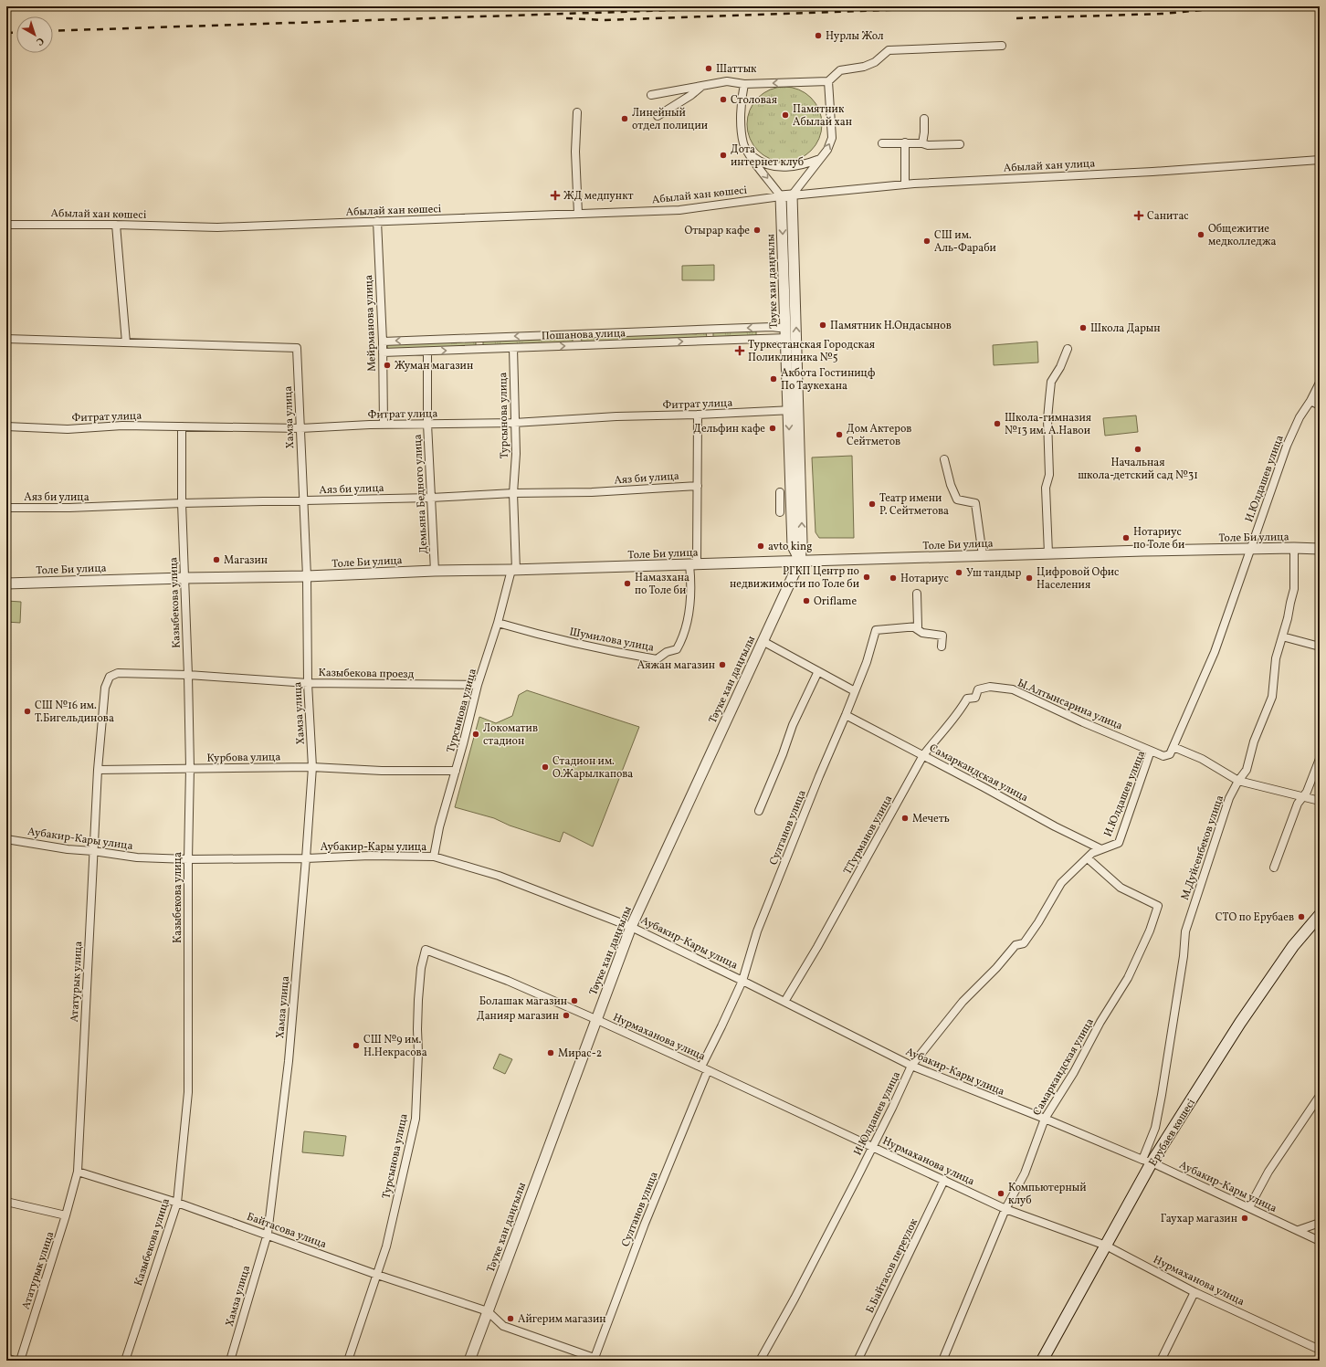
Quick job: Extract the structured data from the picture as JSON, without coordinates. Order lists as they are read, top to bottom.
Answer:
{
  "streets": {
    "main road": ["Ерубаев көшесі"],
    "street": [
      "Абылай хан улица",
      "Абылай хан көшесі",
      "Тәуке хан даңғылы",
      "Мейрманова улица",
      "Пошанова улица",
      "Фитрат улица",
      "Турсынова улица",
      "Хамза улица",
      "Аяз би улица",
      "И.Юлдашев улица",
      "Демьяна Бедного улица",
      "Толе Би улица",
      "Казыбекова улица",
      "Шумилова улица",
      "Казыбекова проезд",
      "Ы.Алтынсарина улица",
      "Курбова улица",
      "Самаркандская улица",
      "Султанов улица",
      "Т.Турманов улица",
      "Аубакир-Кары улица",
      "М.Дуйсенбеков улица",
      "Ататурык улица",
      "Нурмаханова улица",
      "Байтасова улица",
      "Б.Байтасов переулок"
    ]
  },
  "crossings": [
    ["Абылай хан улица", "Абылай хан көшесі"],
    ["Абылай хан улица", "Тәуке хан даңғылы"],
    ["Абылай хан көшесі", "Тәуке хан даңғылы"],
    ["Абылай хан көшесі", "Мейрманова улица"],
    ["Тәуке хан даңғылы", "Пошанова улица"],
    ["Тәуке хан даңғылы", "Фитрат улица"],
    ["Тәуке хан даңғылы", "Толе Би улица"],
    ["Тәуке хан даңғылы", "Аубакир-Кары улица"],
    ["Тәуке хан даңғылы", "Нурмаханова улица"],
    ["Тәуке хан даңғылы", "Байтасова улица"],
    ["Мейрманова улица", "Пошанова улица"],
    ["Мейрманова улица", "Фитрат улица"],
    ["Пошанова улица", "Турсынова улица"],
    ["Пошанова улица", "Демьяна Бедного улица"],
    ["Фитрат улица", "Турсынова улица"],
    ["Фитрат улица", "Хамза улица"],
    ["Фитрат улица", "Демьяна Бедного улица"],
    ["Фитрат улица", "Казыбекова улица"],
    ["Фитрат улица", "Шумилова улица"],
    ["Турсынова улица", "Аяз би улица"],
    ["Турсынова улица", "Толе Би улица"],
    ["Турсынова улица", "Шумилова улица"],
    ["Турсынова улица", "Казыбекова проезд"],
    ["Турсынова улица", "Курбова улица"],
    ["Турсынова улица", "Аубакир-Кары улица"],
    ["Турсынова улица", "Нурмаханова улица"],
    ["Турсынова улица", "Байтасова улица"],
    ["Хамза улица", "Аяз би улица"],
    ["Хамза улица", "Толе Би улица"],
    ["Хамза улица", "Казыбекова проезд"],
    ["Хамза улица", "Курбова улица"],
    ["Хамза улица", "Аубакир-Кары улица"],
    ["Хамза улица", "Байтасова улица"],
    ["Аяз би улица", "Демьяна Бедного улица"],
    ["Аяз би улица", "Казыбекова улица"],
    ["Аяз би улица", "Шумилова улица"],
    ["И.Юлдашев улица", "Толе Би улица"],
    ["И.Юлдашев улица", "Ы.Алтынсарина улица"],
    ["И.Юлдашев улица", "Самаркандская улица"],
    ["И.Юлдашев улица", "Аубакир-Кары улица"],
    ["И.Юлдашев улица", "Нурмаханова улица"],
    ["Демьяна Бедного улица", "Толе Би улица"],
    ["Толе Би улица", "Казыбекова улица"],
    ["Толе Би улица", "Шумилова улица"],
    ["Толе Би улица", "М.Дуйсенбеков улица"],
    ["Казыбекова улица", "Казыбекова проезд"],
    ["Казыбекова улица", "Курбова улица"],
    ["Казыбекова улица", "Аубакир-Кары улица"],
    ["Казыбекова улица", "Ататурык улица"],
    ["Казыбекова улица", "Байтасова улица"],
    ["Казыбекова проезд", "Ататурык улица"],
    ["Ы.Алтынсарина улица", "Т.Турманов улица"],
    ["Курбова улица", "Ататурык улица"],
    ["Самаркандская улица", "Султанов улица"],
    ["Самаркандская улица", "Т.Турманов улица"],
    ["Самаркандская улица", "Аубакир-Кары улица"],
    ["Самаркандская улица", "Нурмаханова улица"],
    ["Султанов улица", "Аубакир-Кары улица"],
    ["Султанов улица", "Нурмаханова улица"],
    ["Т.Турманов улица", "Аубакир-Кары улица"],
    ["Аубакир-Кары улица", "М.Дуйсенбеков улица"],
    ["Аубакир-Кары улица", "Ататурык улица"],
    ["Аубакир-Кары улица", "Ерубаев көшесі"],
    ["М.Дуйсенбеков улица", "Ерубаев көшесі"],
    ["Ататурык улица", "Байтасова улица"],
    ["Нурмаханова улица", "Ерубаев көшесі"],
    ["Нурмаханова улица", "Б.Байтасов переулок"]
  ],
  "places": {
    "other": [
      "Нурлы Жол",
      "Шаттык",
      "Столовая",
      "Памятник Абылай хан",
      "Линейный отдел полиции",
      "Дота интернет клуб",
      "Отырар кафе",
      "Общежитие медколледжа",
      "СШ им. Аль-Фараби",
      "Памятник Н.Ондасынов",
      "Школа Дарын",
      "Жуман магазин",
      "Акбота Гостиницф По Таукехана",
      "Школа-гимназия №13 им. А.Навои",
      "Дельфин кафе",
      "Дом Актеров Сейтметов",
      "Начальная школа-детский сад №31",
      "Театр имени Р. Сейтметова",
      "Нотариус по Толе би",
      "avto king",
      "Магазин",
      "Уш тандыр",
      "РГКП Центр по недвижимости по Толе би",
      "Нотариус",
      "Цифровой Офис Населения",
      "Намазхана по Толе би",
      "Oriflame",
      "Аяжан магазин",
      "СШ №16 им. Т.Бигельдинова",
      "Локоматив стадион",
      "Стадион им. О.Жарылкапова",
      "Мечеть",
      "СТО по Ерубаев",
      "Болашак магазин",
      "Данияр магазин",
      "СШ №9 им. Н.Некрасова",
      "Мирас-2",
      "Компьютерный клуб",
      "Гаухар магазин",
      "Айгерим магазин"
    ],
    "health": ["ЖД медпункт", "Санитас", "Туркестанская Городская Поликлиника №5"]
  },
  "north": "bottom right"
}
